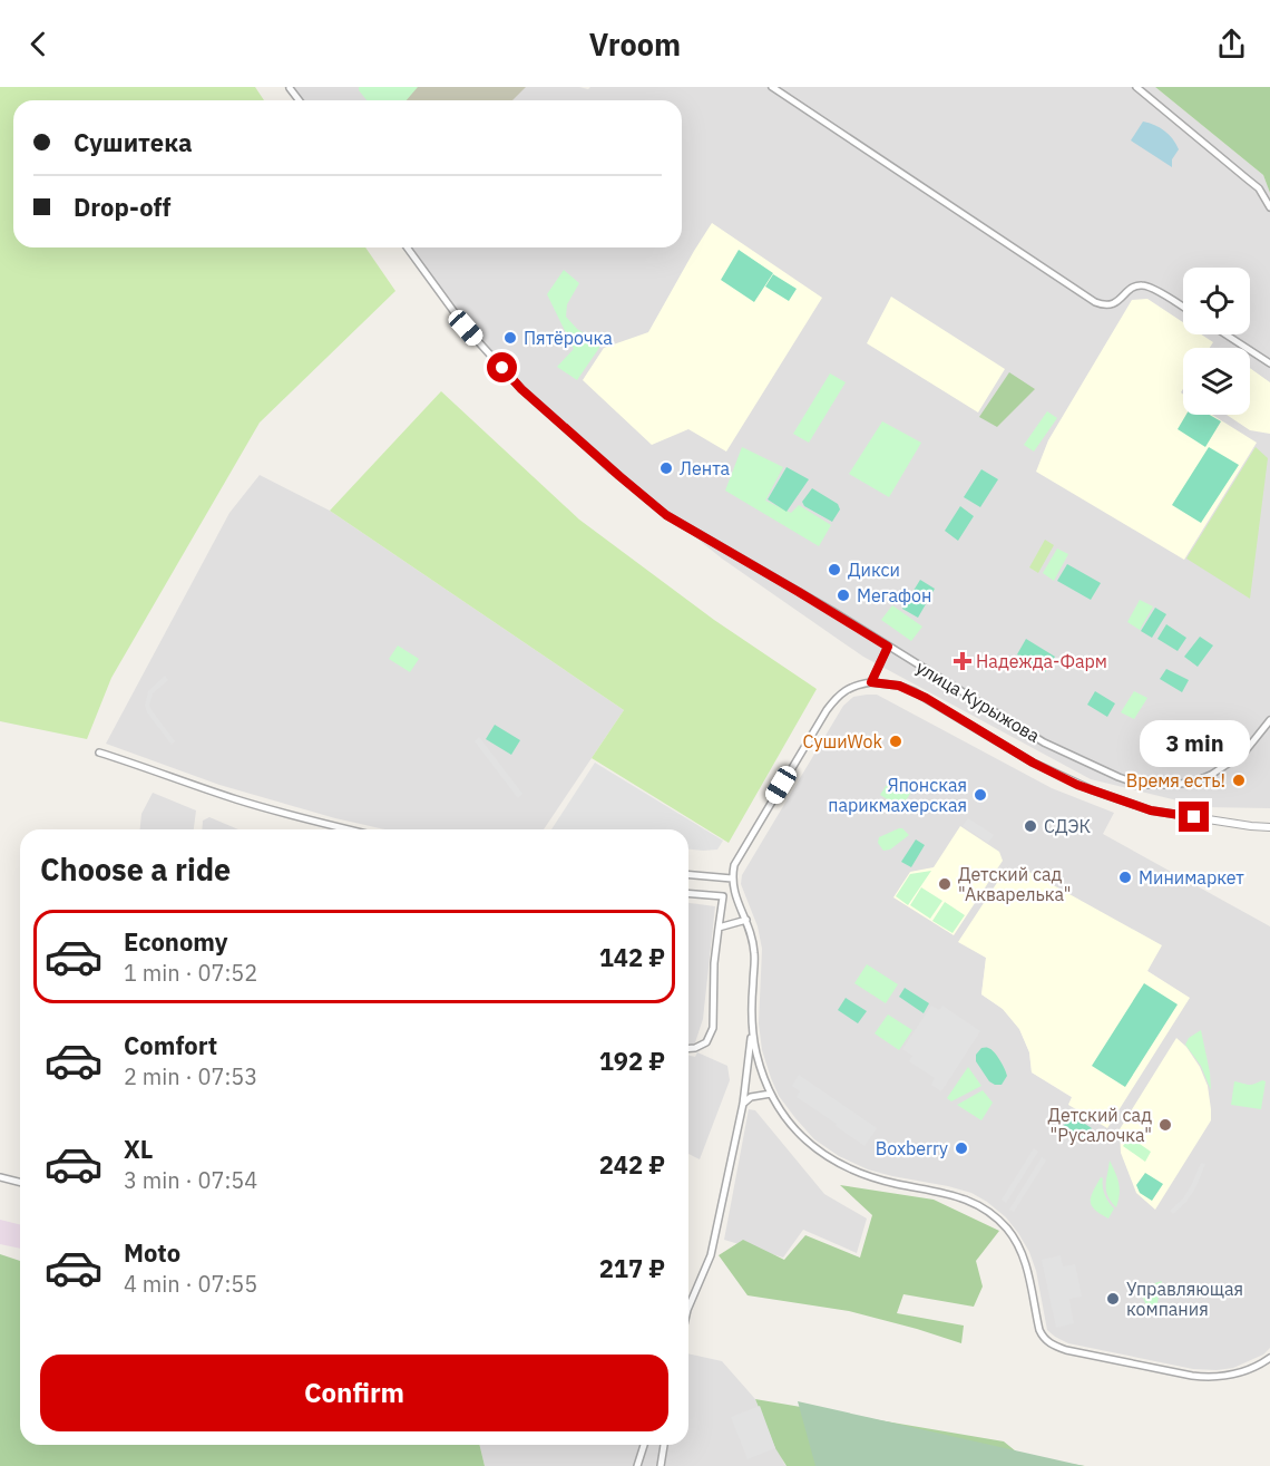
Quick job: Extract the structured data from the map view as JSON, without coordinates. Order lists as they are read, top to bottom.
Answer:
{
  "streets": {
    "street": ["улица Курыжова"]
  },
  "places": {
    "other": [
      "Пятёрочка",
      "Лента",
      "Дикси",
      "Мегафон",
      "СушиWok",
      "Время есть!",
      "Японская парикмахерская",
      "СДЭК",
      "Минимаркет",
      "Детский сад \"Акварелька\"",
      "Детский сад \"Русалочка\"",
      "Boxberry",
      "Управляющая компания"
    ],
    "health": ["Надежда-Фарм"]
  },
  "page": {
    "header": "Vroom",
    "banner": ["Сушитека", "Drop-off"],
    "bubble": "3 min",
    "heading": "Choose a ride",
    "list": [
      {
        "name": "Economy",
        "note": "1 min · 07:52",
        "value": "142 ₽"
      },
      {
        "name": "Comfort",
        "note": "2 min · 07:53",
        "value": "192 ₽"
      },
      {
        "name": "XL",
        "note": "3 min · 07:54",
        "value": "242 ₽"
      },
      {
        "name": "Moto",
        "note": "4 min · 07:55",
        "value": "217 ₽"
      }
    ],
    "buttons": "Confirm"
  }
}
